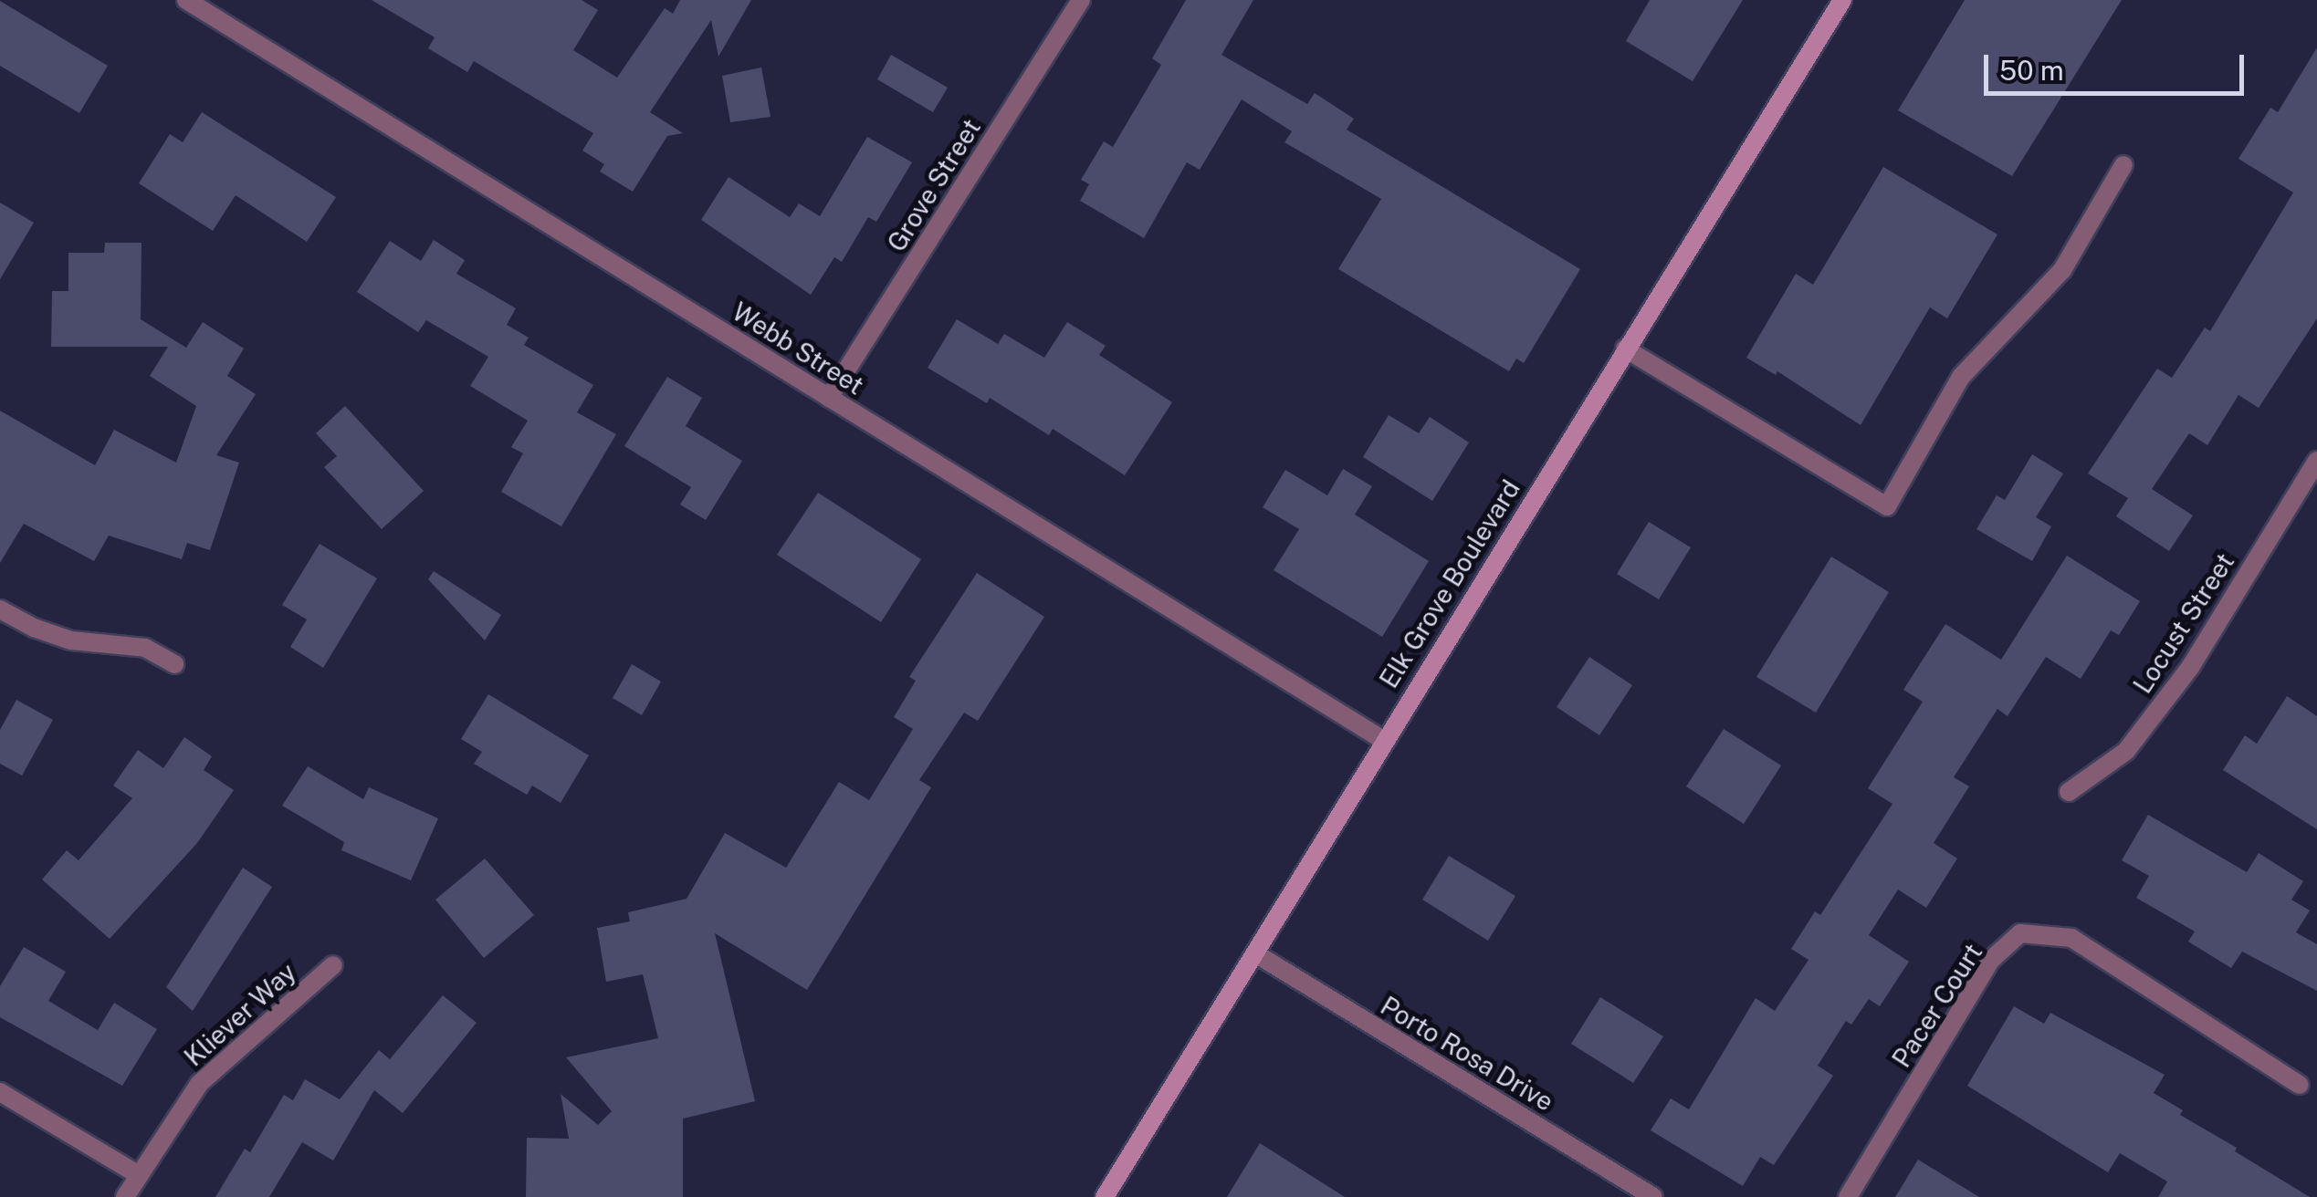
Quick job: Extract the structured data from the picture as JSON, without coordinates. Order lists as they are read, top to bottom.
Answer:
{
  "streets": {
    "main road": ["Elk Grove Boulevard"],
    "street": [
      "Grove Street",
      "Webb Street",
      "Locust Street",
      "Pacer Court",
      "Kliever Way",
      "Porto Rosa Drive"
    ]
  },
  "crossings": [
    ["Grove Street", "Webb Street"],
    ["Webb Street", "Elk Grove Boulevard"],
    ["Elk Grove Boulevard", "Porto Rosa Drive"]
  ],
  "scale_bar": "50 m"
}
